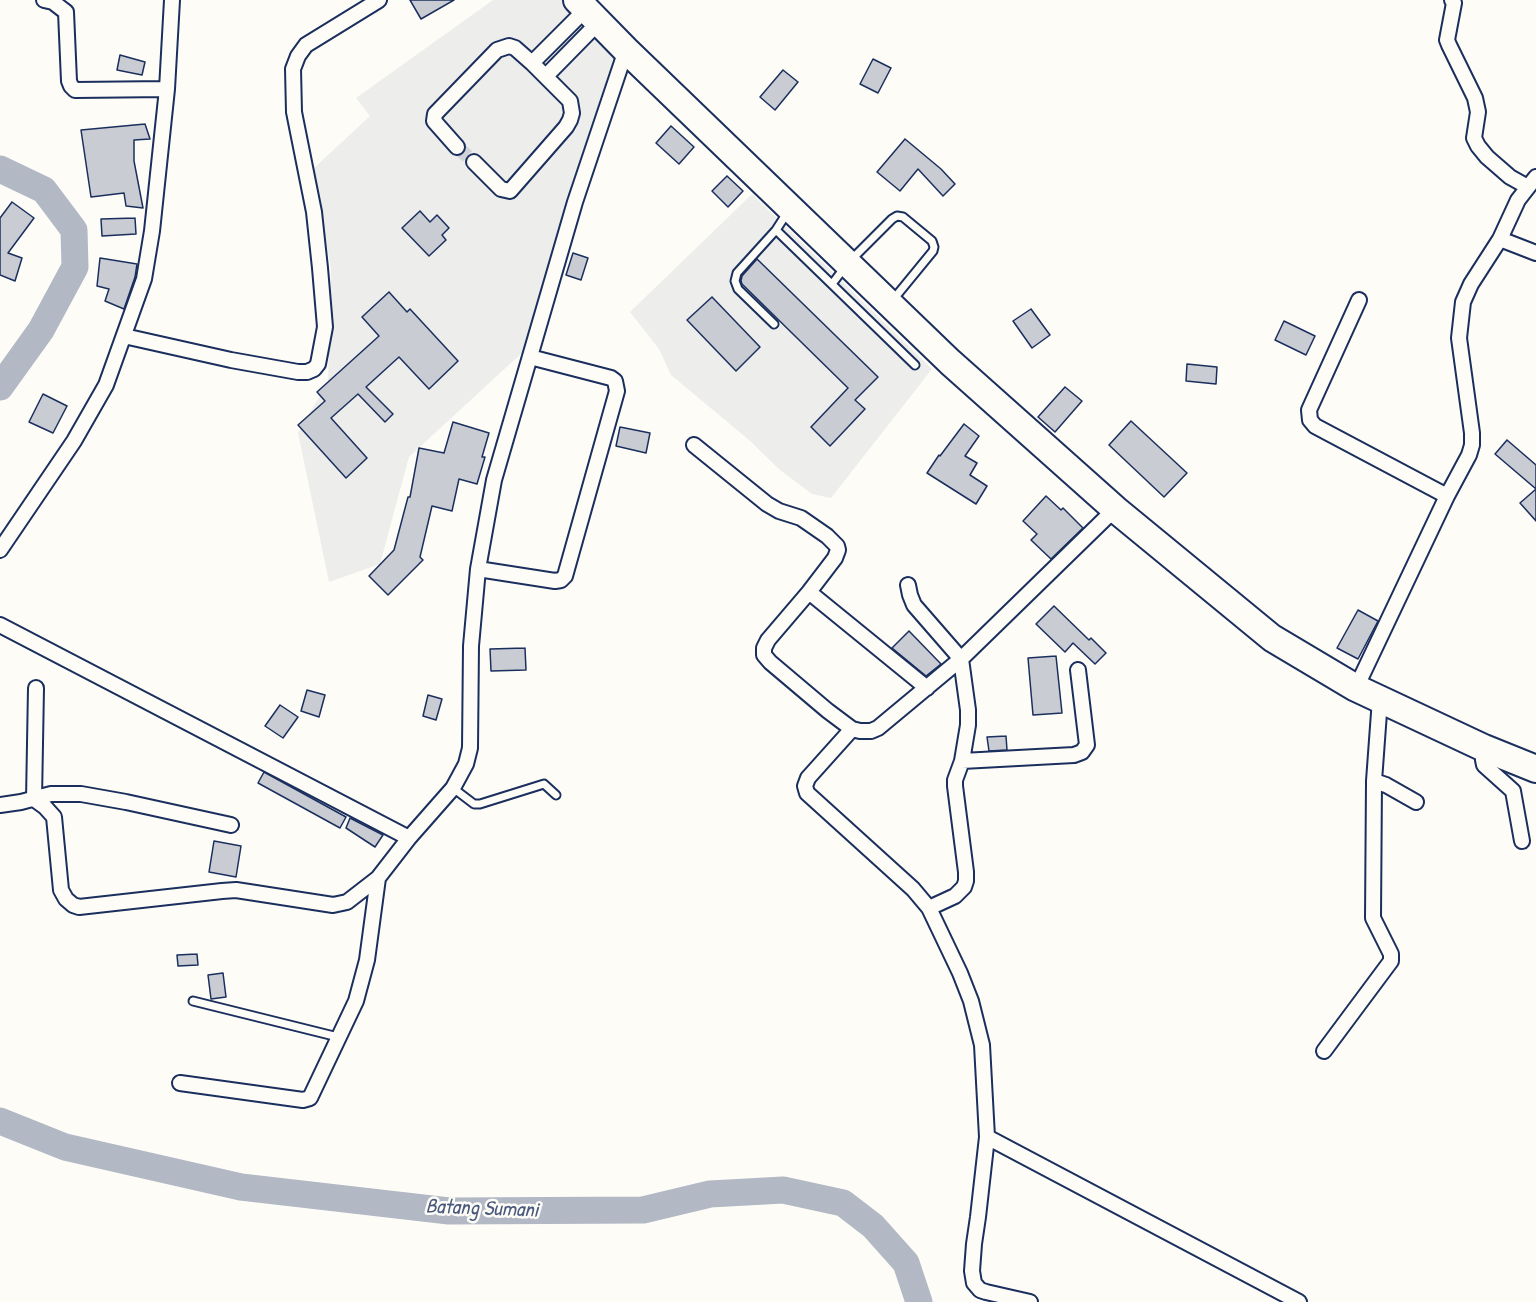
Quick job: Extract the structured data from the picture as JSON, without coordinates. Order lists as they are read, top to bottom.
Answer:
{
  "water": ["Batang Sumani"]
}
